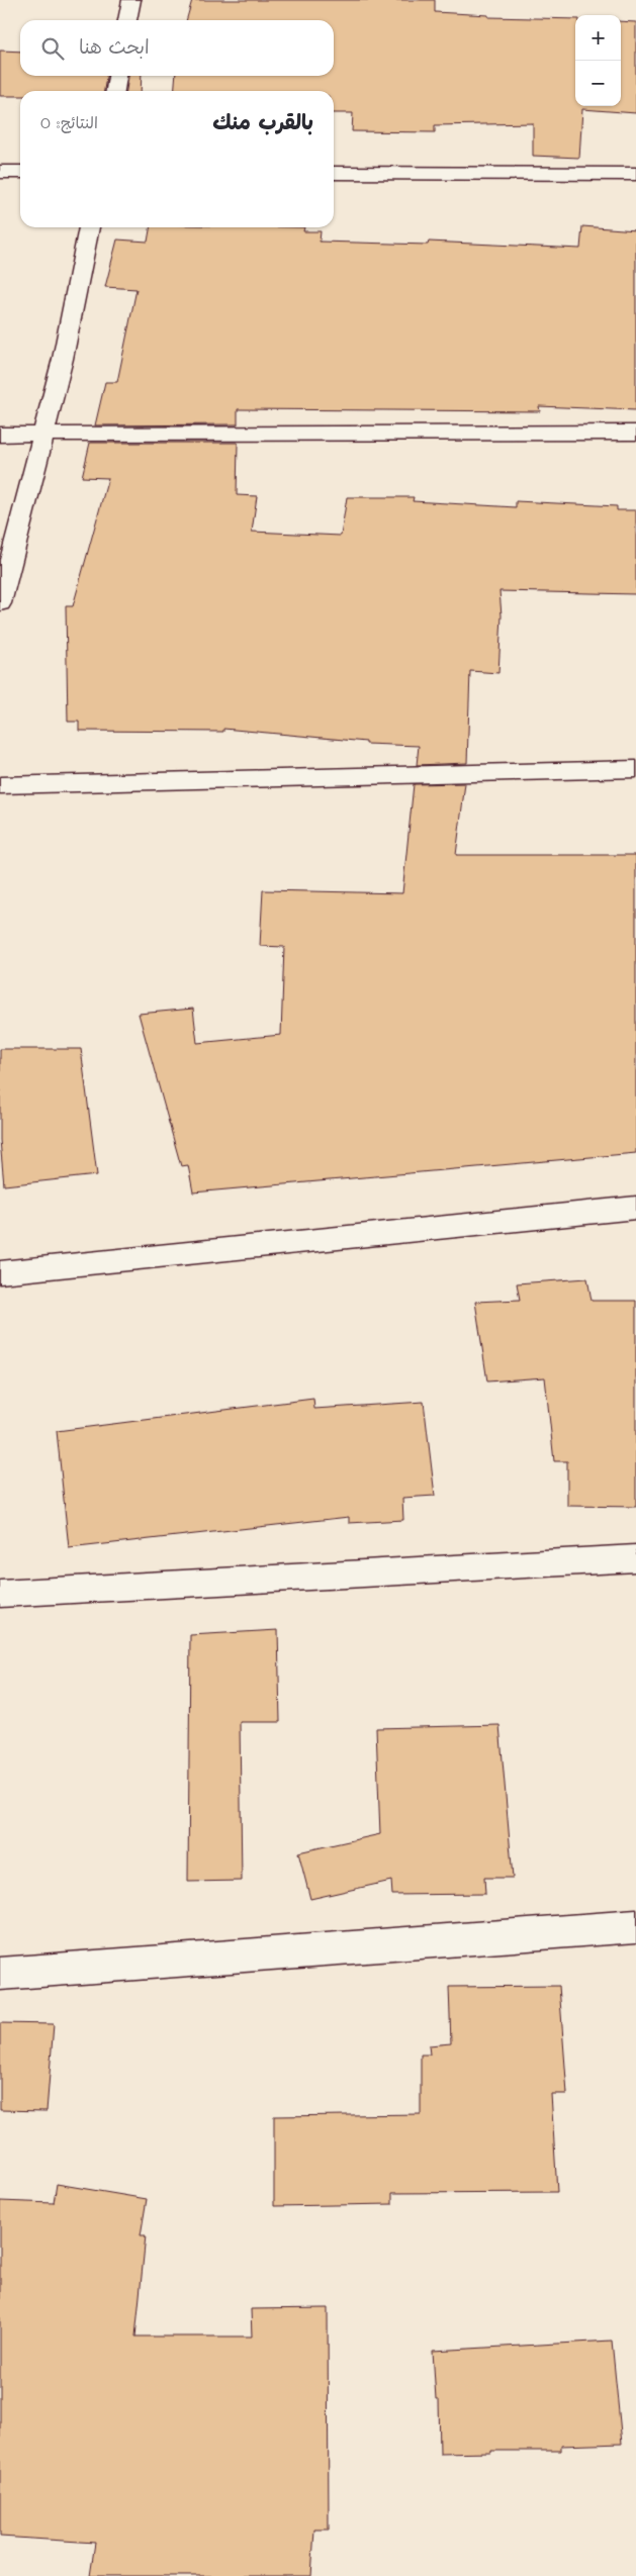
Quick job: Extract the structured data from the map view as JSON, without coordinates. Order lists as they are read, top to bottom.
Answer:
{
  "page": {
    "map_buttons": ["+", "−"],
    "search": "ابحث هنا",
    "heading": ["بالقرب منك", "النتائج: 0"]
  }
}
